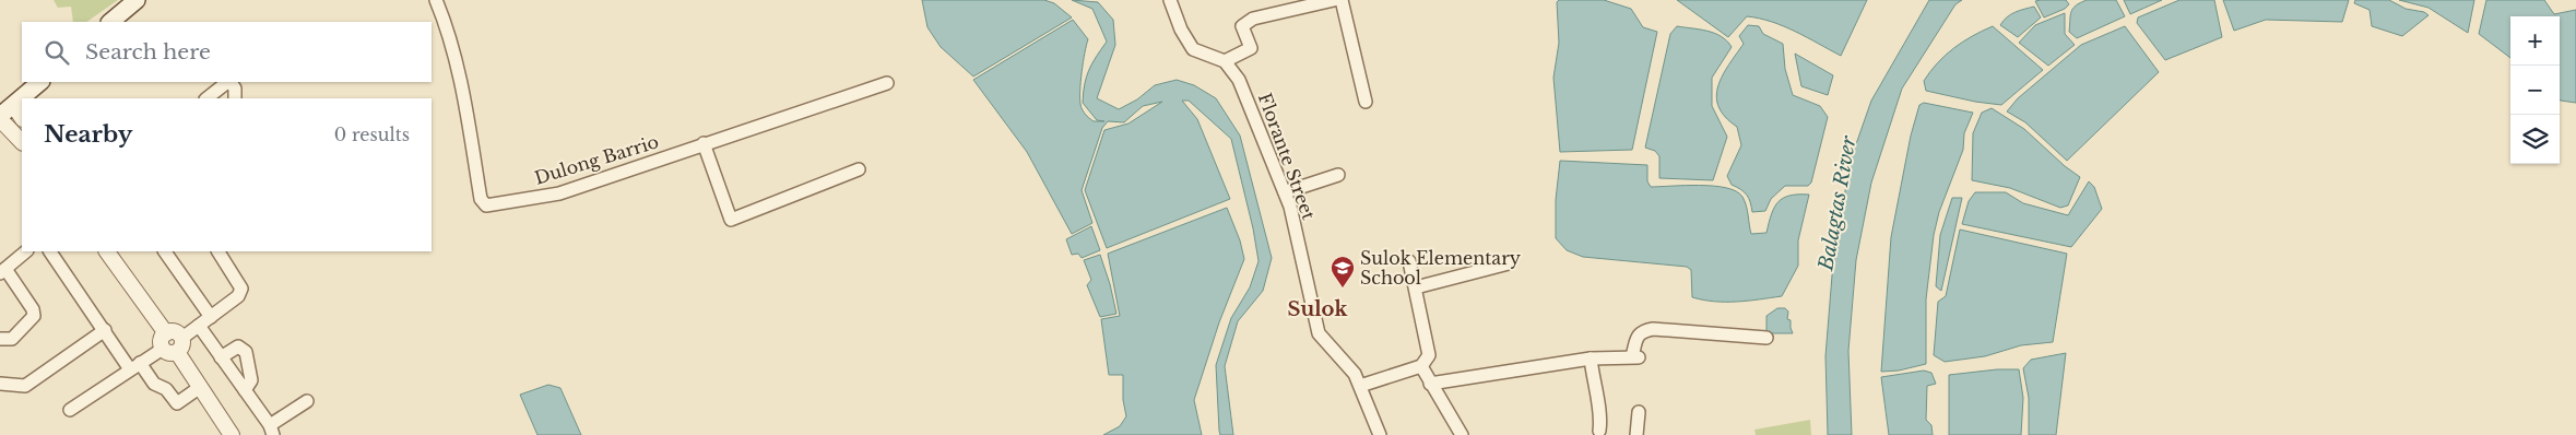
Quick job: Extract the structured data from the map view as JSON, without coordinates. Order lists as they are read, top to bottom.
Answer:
{
  "streets": {
    "street": ["Florante Street", "Dulong Barrio"]
  },
  "districts": ["Sulok"],
  "water": ["Balagtas River"],
  "places": {
    "school or university": ["Sulok Elementary School"]
  },
  "page": {
    "map_buttons": ["+", "−"],
    "search": "Search here",
    "heading": ["Nearby", "0 results"]
  }
}
